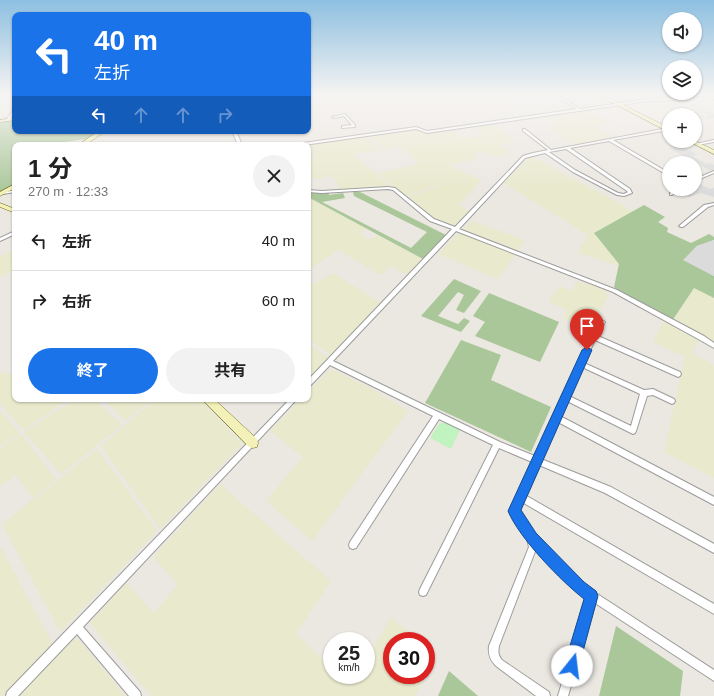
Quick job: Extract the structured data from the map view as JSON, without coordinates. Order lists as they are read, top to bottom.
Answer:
{
  "page": {
    "map_buttons": ["+", "−"],
    "turn": ["40 m", "左折"],
    "heading": ["1 分", "270 m · 12:33"],
    "list": [
      {
        "name": "左折",
        "value": "40 m"
      },
      {
        "name": "右折",
        "value": "60 m"
      }
    ],
    "buttons": ["終了", "共有"],
    "speed": "25 km/h",
    "limit": "30"
  }
}
